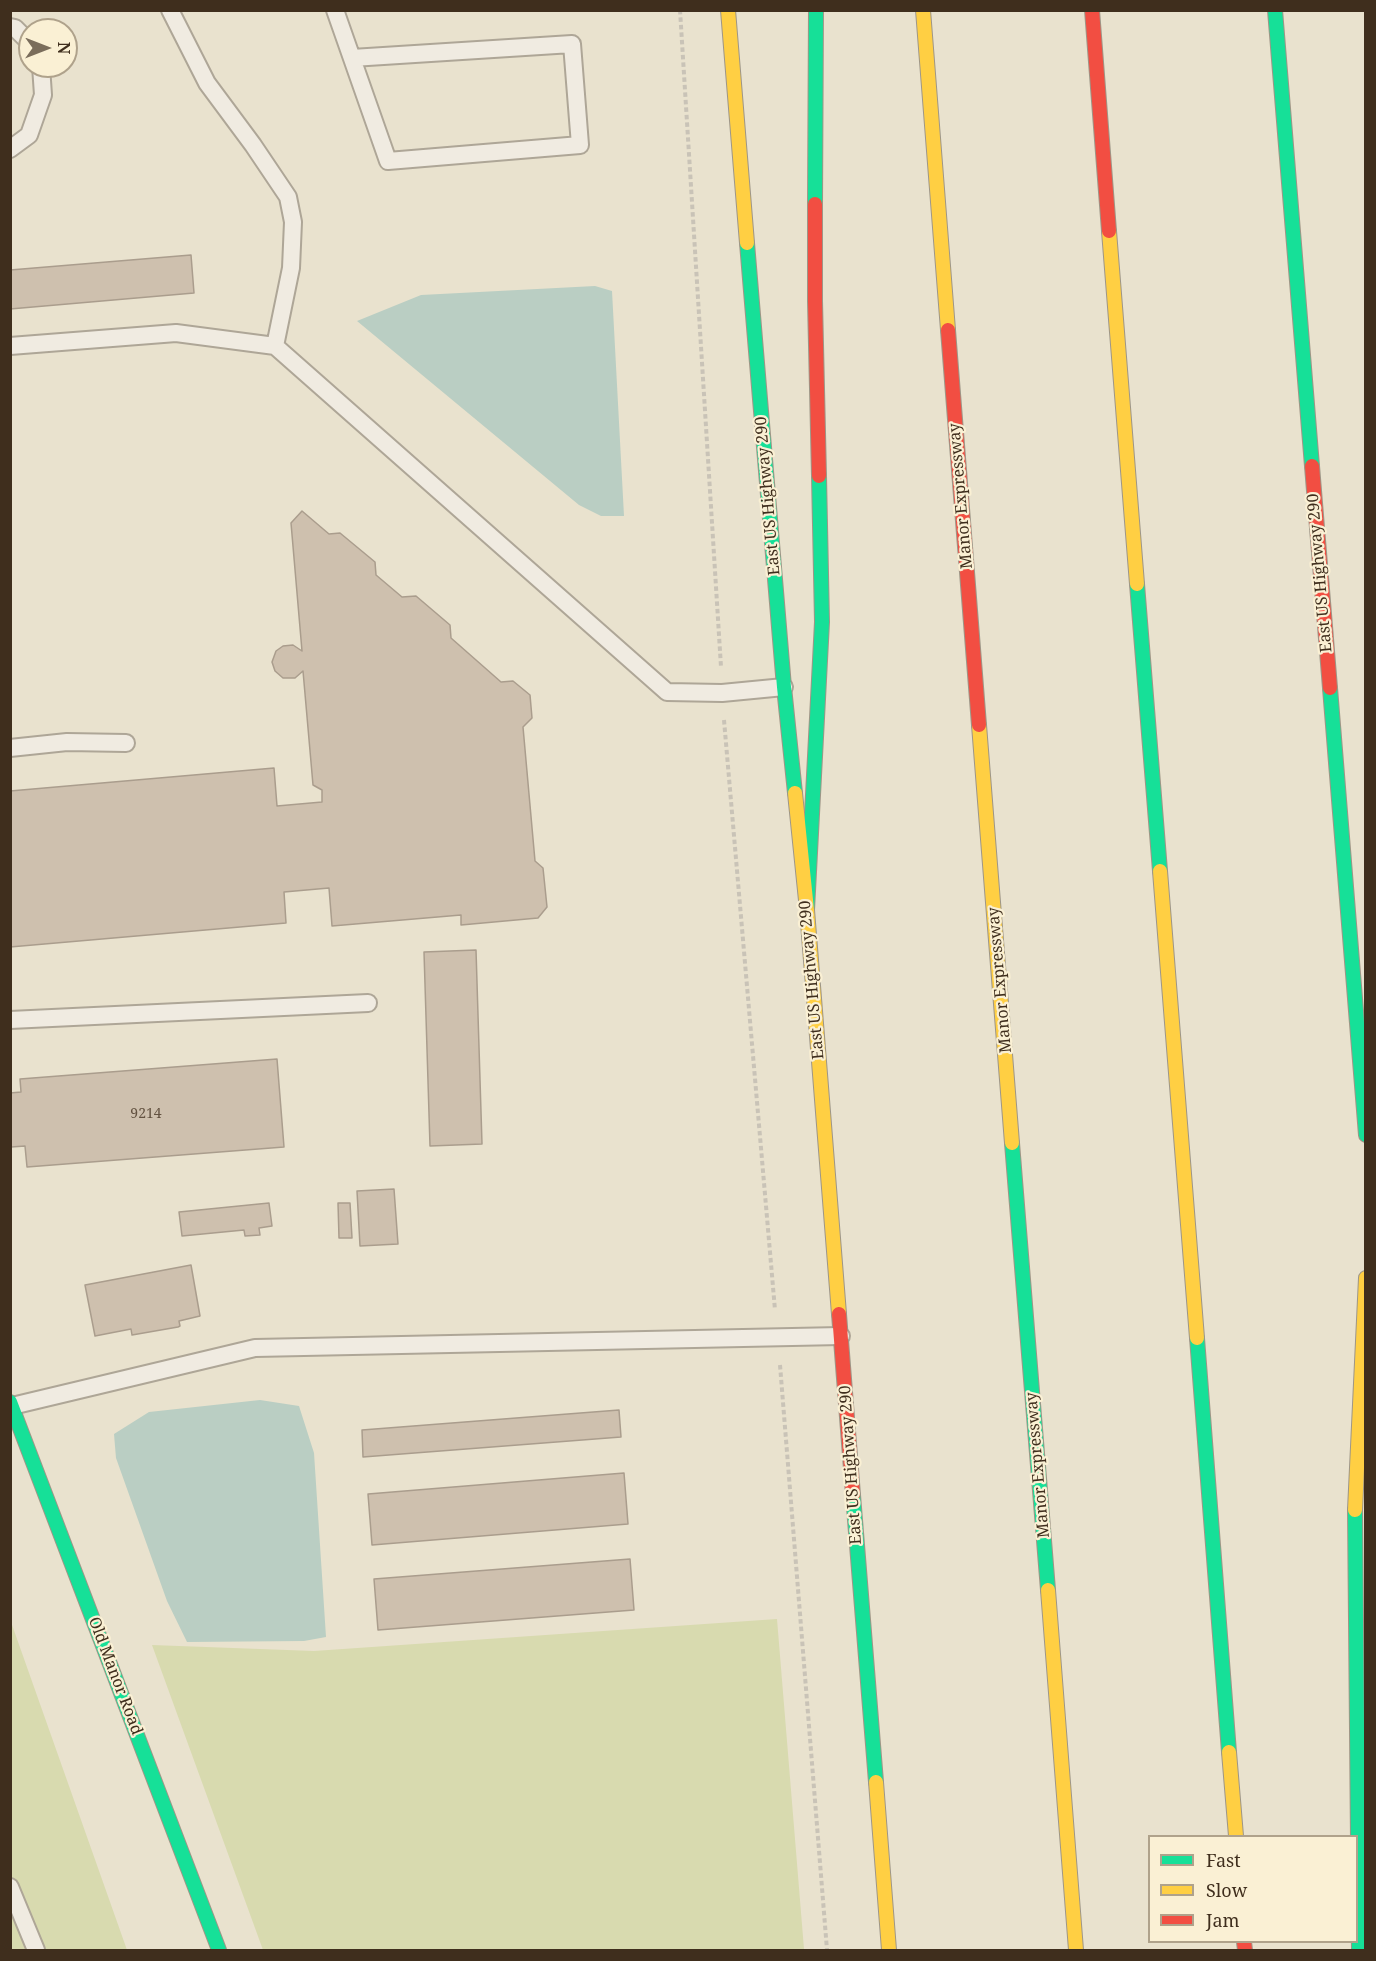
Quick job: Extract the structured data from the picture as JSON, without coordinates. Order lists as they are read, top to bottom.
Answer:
{
  "streets": {
    "main road": ["East US Highway 290", "Manor Expressway", "Old Manor Road"]
  },
  "house_numbers": ["9214"],
  "legend": ["Fast", "Slow", "Jam"],
  "north": "right"
}
